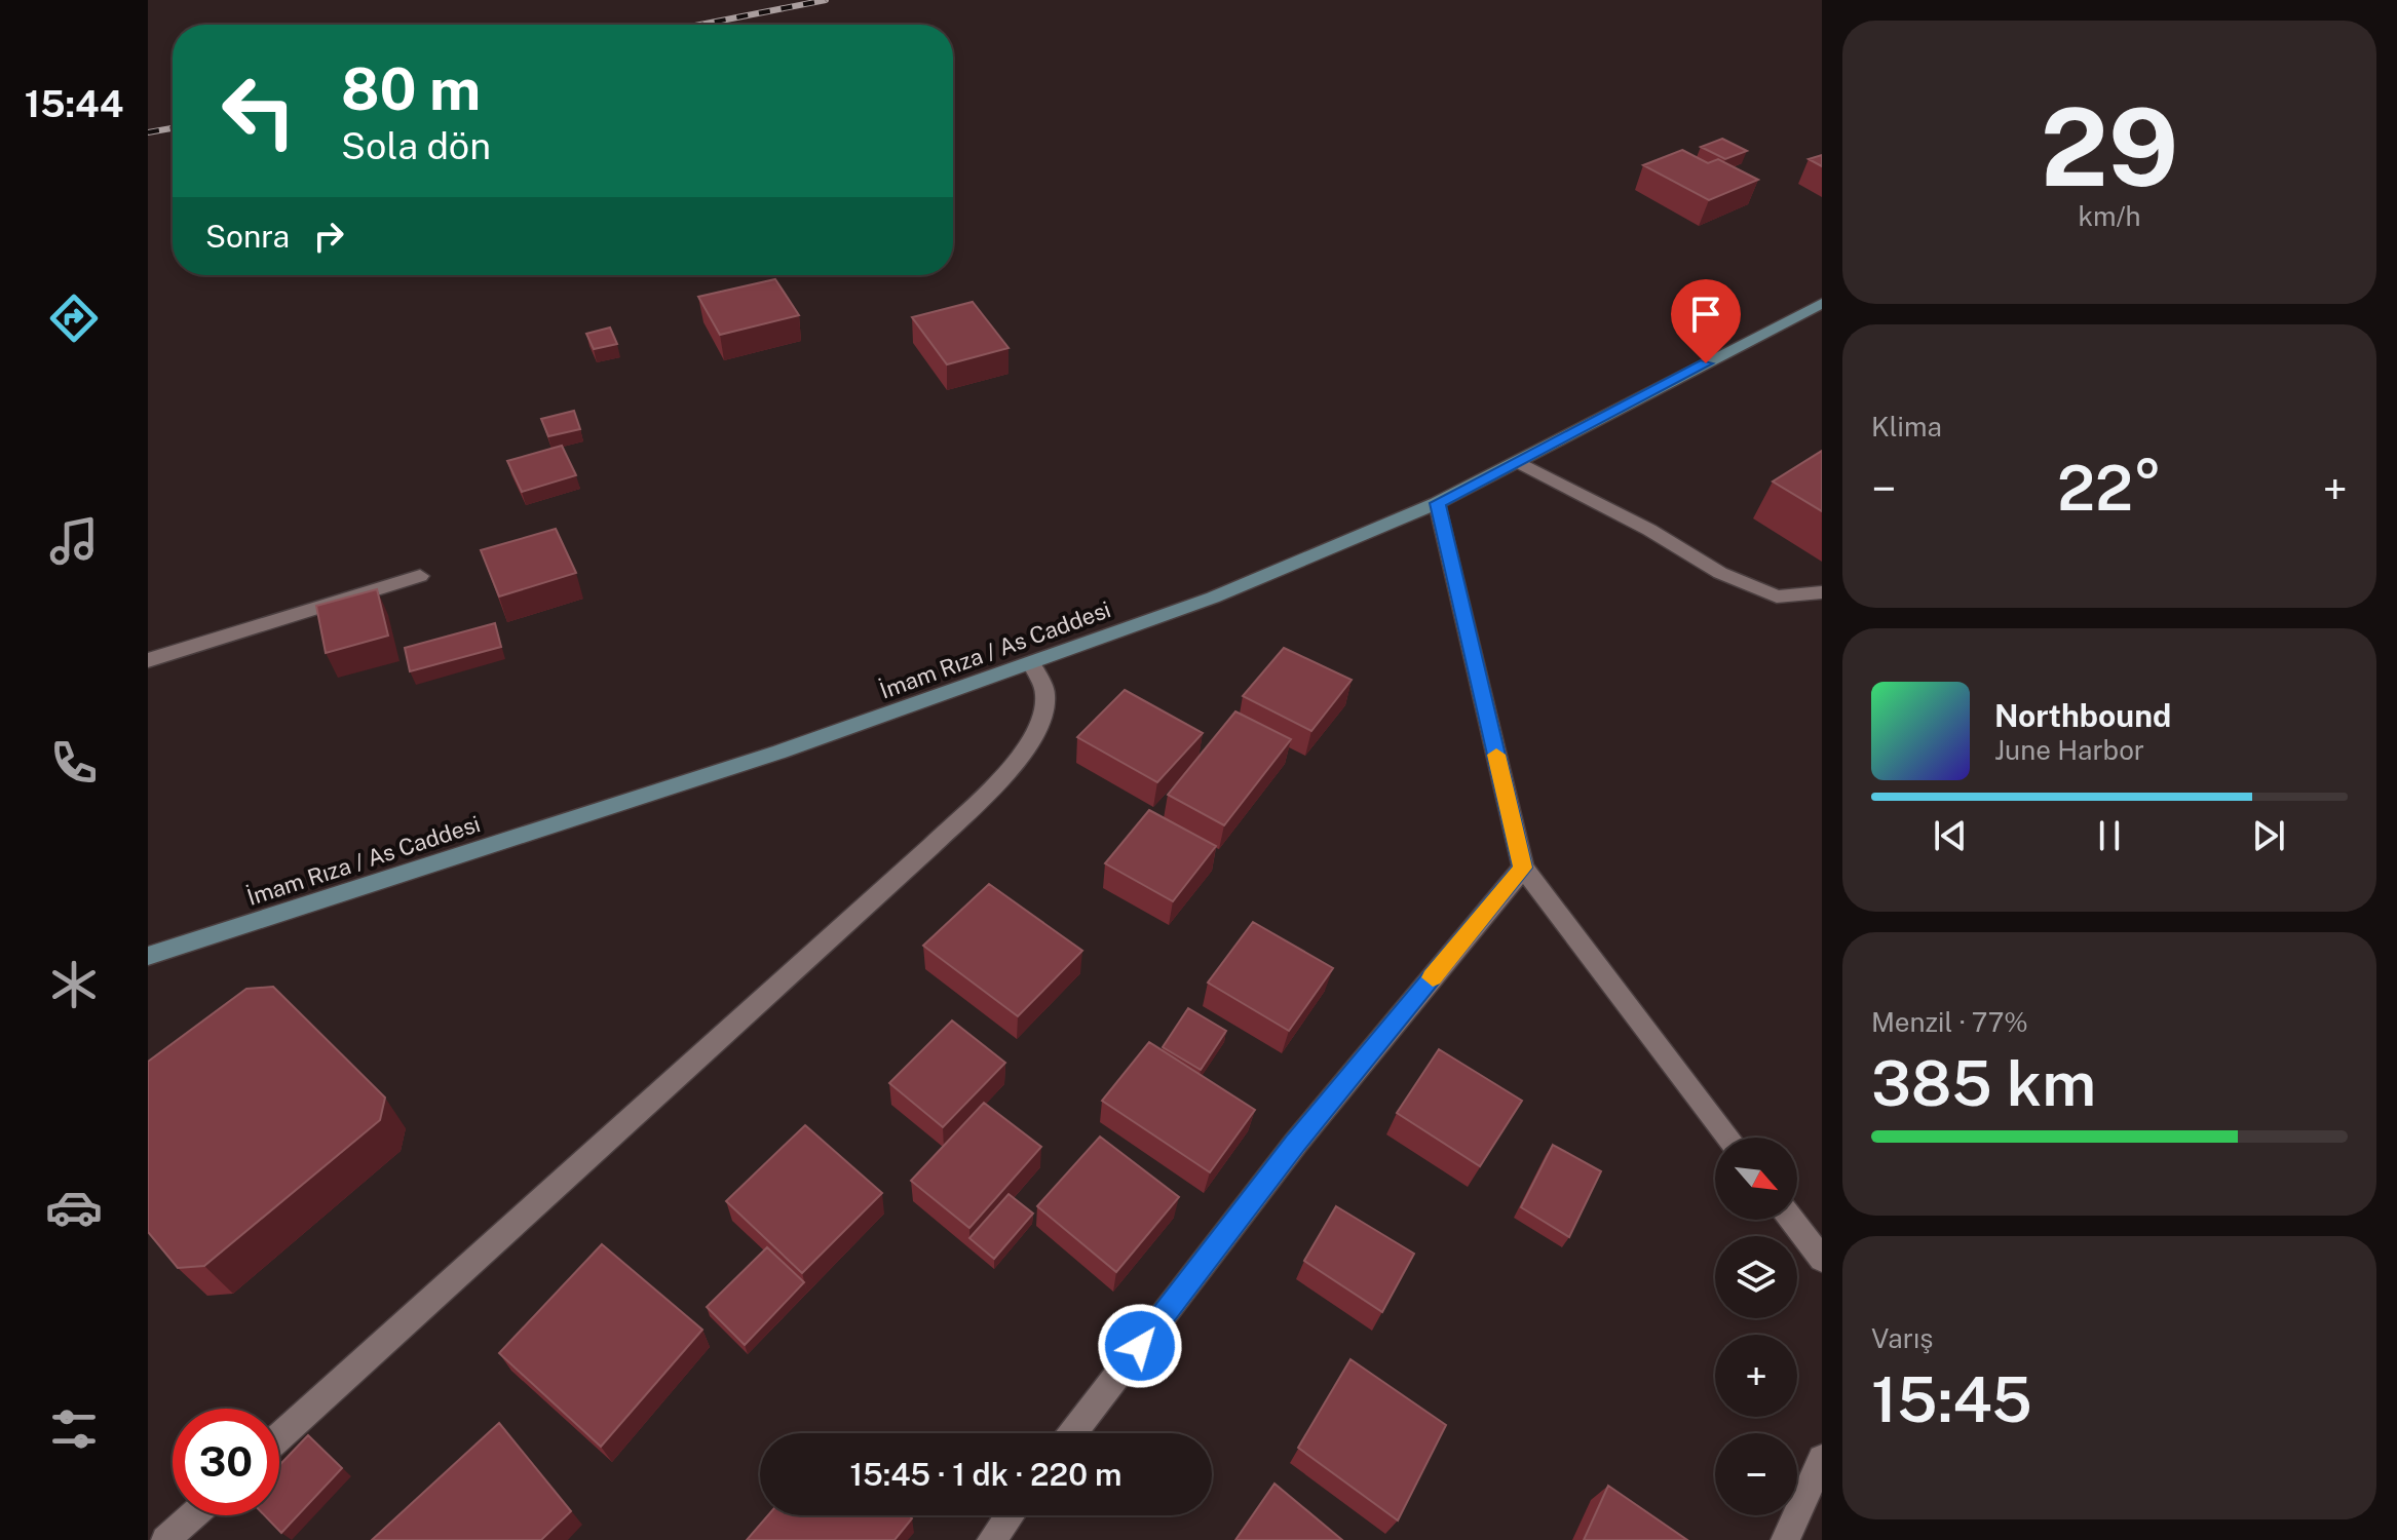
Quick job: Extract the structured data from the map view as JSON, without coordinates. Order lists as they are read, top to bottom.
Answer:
{
  "streets": {
    "street": ["İmam Rıza / As Caddesi"]
  },
  "north": "bottom right",
  "page": {
    "tabs": "15:44",
    "tile": [
      ["29", "km/h"],
      "Klima",
      ["Menzil · 77%", "385 km"],
      ["Varış", "15:45"]
    ],
    "turn": ["80 m", "Sola dön"],
    "then": "Sonra",
    "heat": ["−", "22°", "+"],
    "song": ["Northbound", "June Harbor"],
    "map_buttons": ["+", "−"],
    "limit": "30",
    "trip": "15:45 · 1 dk · 220 m"
  }
}
